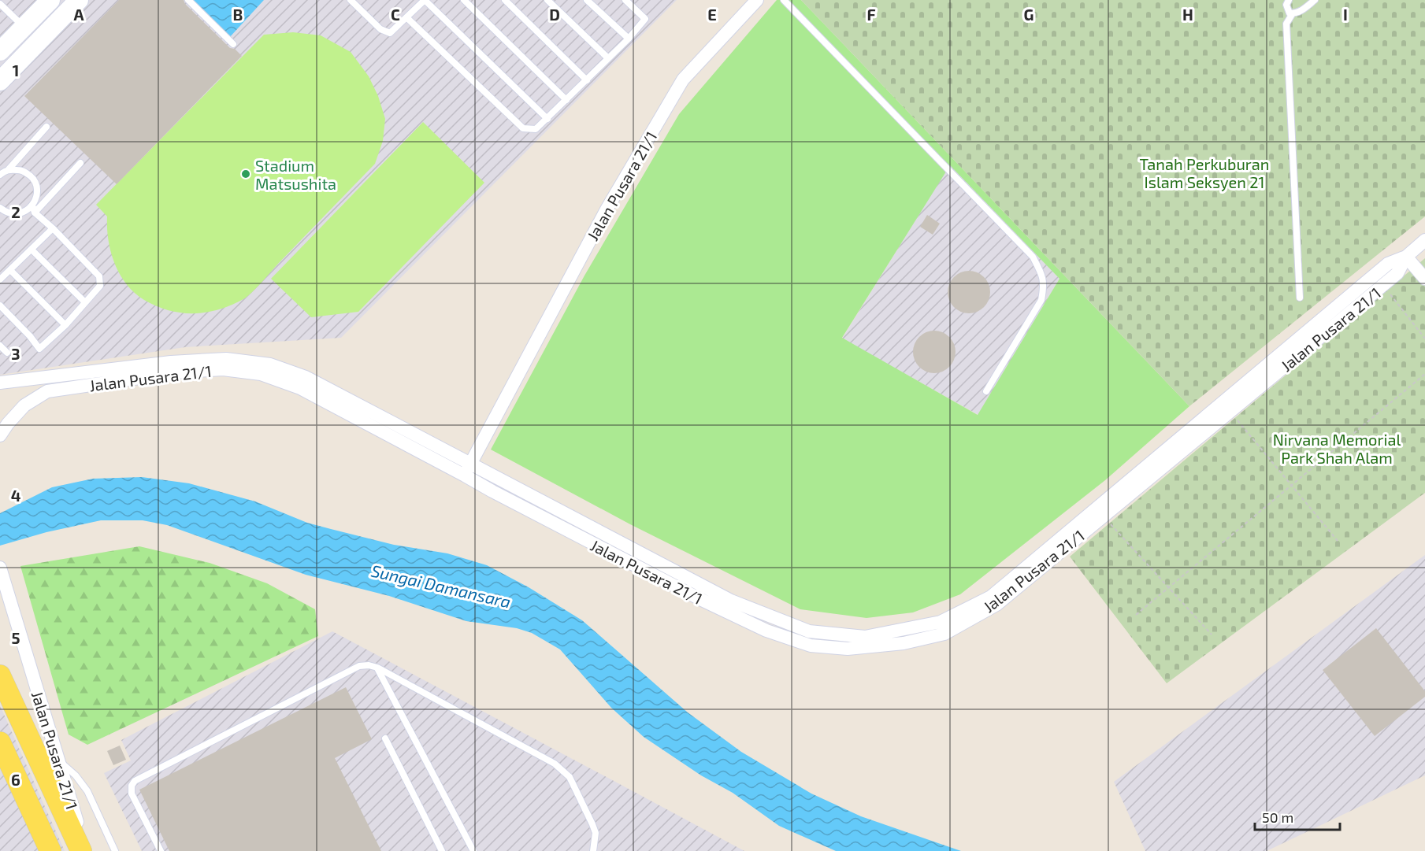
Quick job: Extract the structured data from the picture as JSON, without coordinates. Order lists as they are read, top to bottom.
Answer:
{
  "streets": {
    "street": ["Jalan Pusara 21/1"]
  },
  "water": ["Sungai Damansara"],
  "parks": ["Tanah Perkuburan Islam Seksyen 21", "Nirvana Memorial Park Shah Alam"],
  "places": ["Stadium Matsushita"],
  "scale_bar": "50 m",
  "grid": {
    "columns": [
      "A",
      "B",
      "C",
      "D",
      "E",
      "F",
      "G",
      "H",
      "I"
    ],
    "rows": [
      "1",
      "2",
      "3",
      "4",
      "5",
      "6"
    ]
  }
}
